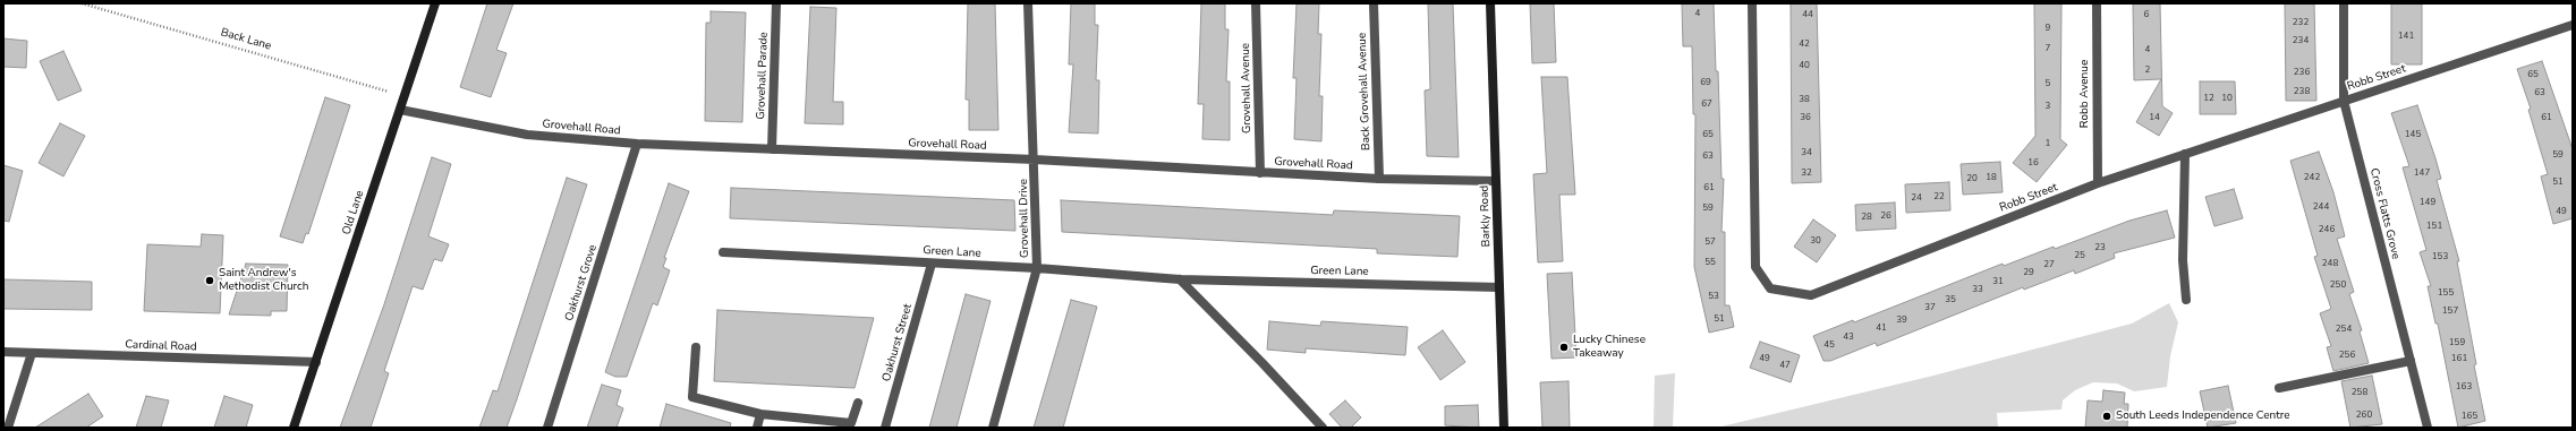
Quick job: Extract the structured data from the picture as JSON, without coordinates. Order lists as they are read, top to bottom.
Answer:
{
  "streets": {
    "street": [
      "Grovehall Parade",
      "Robb Street",
      "Grovehall Avenue",
      "Back Grovehall Avenue",
      "Robb Avenue",
      "Grovehall Road",
      "Old Lane",
      "Cross Flatts Grove",
      "Barkly Road",
      "Grovehall Drive",
      "Green Lane",
      "Oakhurst Grove",
      "Oakhurst Street",
      "Cardinal Road"
    ],
    "path": ["Back Lane"]
  },
  "crossings": [
    ["Back Lane", "Old Lane"],
    ["Grovehall Parade", "Grovehall Road"],
    ["Robb Street", "Robb Avenue"],
    ["Robb Street", "Cross Flatts Grove"],
    ["Grovehall Avenue", "Grovehall Road"],
    ["Back Grovehall Avenue", "Grovehall Road"],
    ["Grovehall Road", "Old Lane"],
    ["Grovehall Road", "Barkly Road"],
    ["Grovehall Road", "Grovehall Drive"],
    ["Grovehall Road", "Oakhurst Grove"],
    ["Old Lane", "Cardinal Road"],
    ["Barkly Road", "Green Lane"],
    ["Grovehall Drive", "Green Lane"],
    ["Green Lane", "Oakhurst Street"]
  ],
  "places": ["Saint Andrew's Methodist Church", "Lucky Chinese Takeaway", "South Leeds Independence Centre"],
  "house_numbers": [
    "4",
    "44",
    "6",
    "232",
    "9",
    "141",
    "234",
    "42",
    "7",
    "4",
    "40",
    "2",
    "236",
    "65",
    "69",
    "5",
    "238",
    "63",
    "12",
    "10",
    "38",
    "67",
    "3",
    "36",
    "14",
    "61",
    "65",
    "145",
    "1",
    "34",
    "59",
    "63",
    "16",
    "32",
    "147",
    "18",
    "242",
    "20",
    "51",
    "61",
    "22",
    "24",
    "149",
    "244",
    "59",
    "49",
    "26",
    "28",
    "151",
    "246",
    "30",
    "57",
    "23",
    "25",
    "153",
    "55",
    "248",
    "27",
    "29",
    "31",
    "250",
    "33",
    "155",
    "53",
    "35",
    "37",
    "157",
    "51",
    "39",
    "41",
    "254",
    "43",
    "159",
    "45",
    "256",
    "49",
    "161",
    "47",
    "163",
    "258",
    "260",
    "165"
  ]
}
